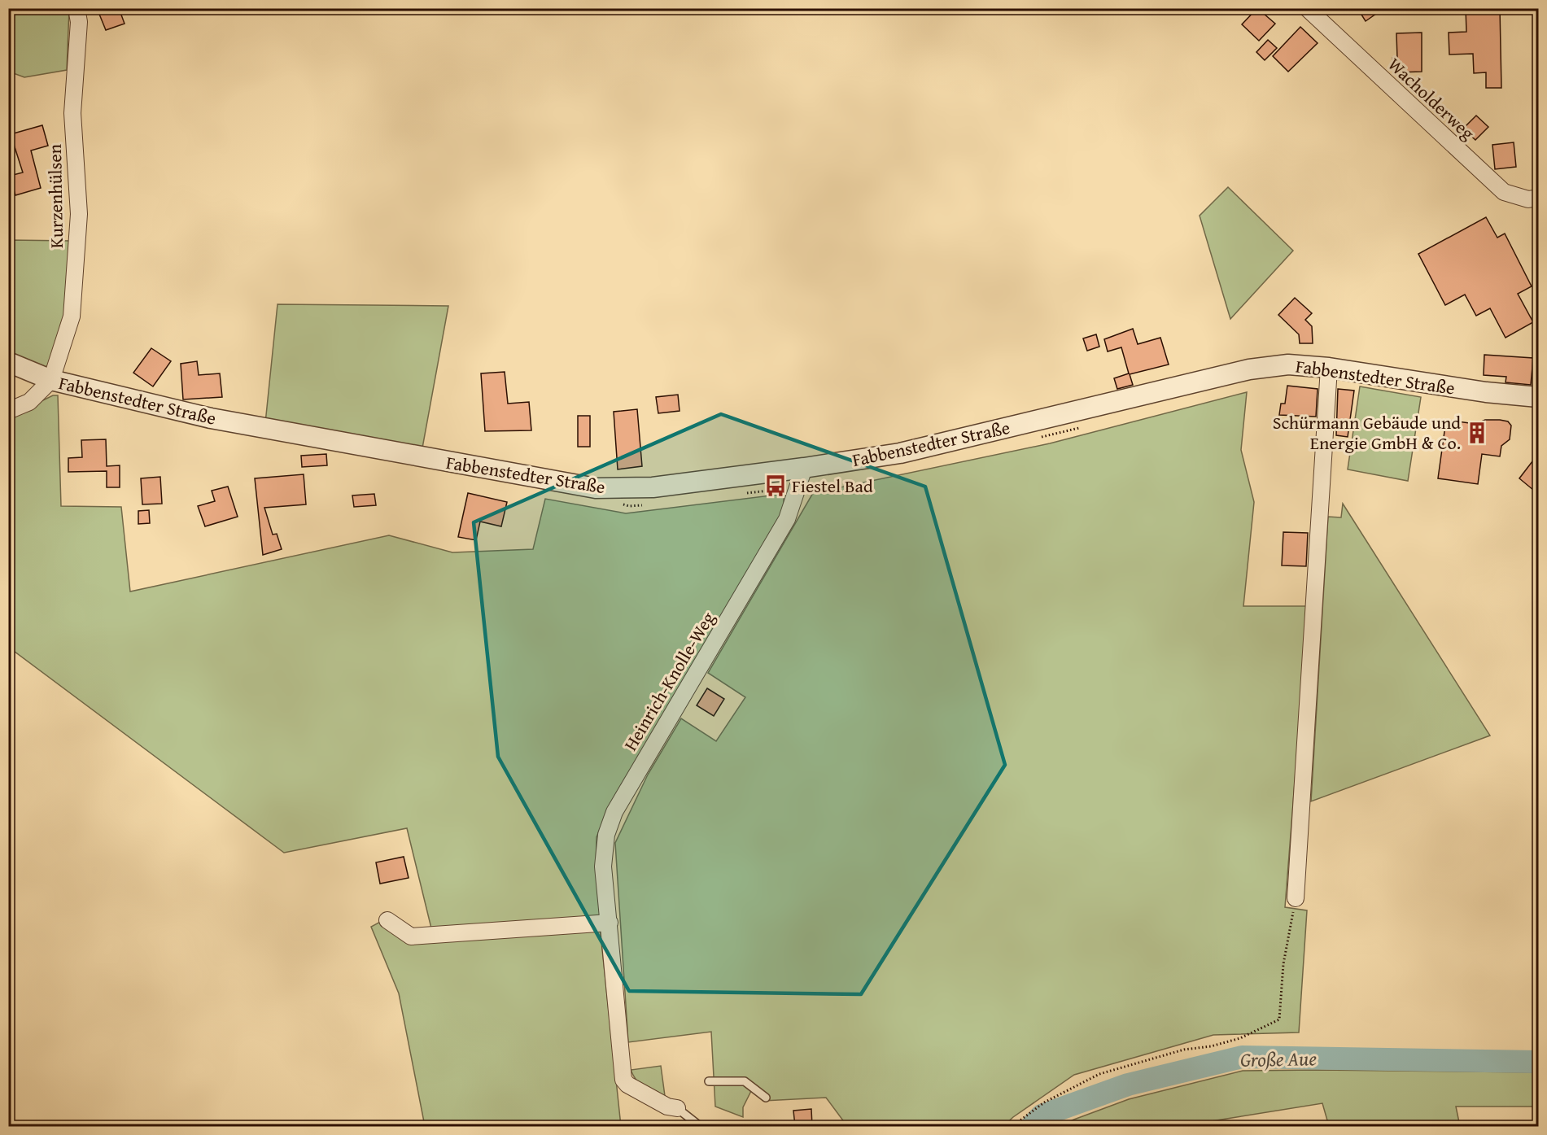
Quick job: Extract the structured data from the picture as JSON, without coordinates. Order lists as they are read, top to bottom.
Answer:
{
  "streets": {
    "street": [
      "Wacholderweg",
      "Kurzenhülsen",
      "Fabbenstedter Straße",
      "Heinrich-Knolle-Weg"
    ]
  },
  "crossings": [
    ["Kurzenhülsen", "Fabbenstedter Straße"],
    ["Fabbenstedter Straße", "Heinrich-Knolle-Weg"]
  ],
  "water": ["Große Aue"],
  "places": {
    "building": ["Schürmann Gebäude und Energie GmbH & Co."],
    "bus stop": ["Fiestel Bad"]
  }
}
